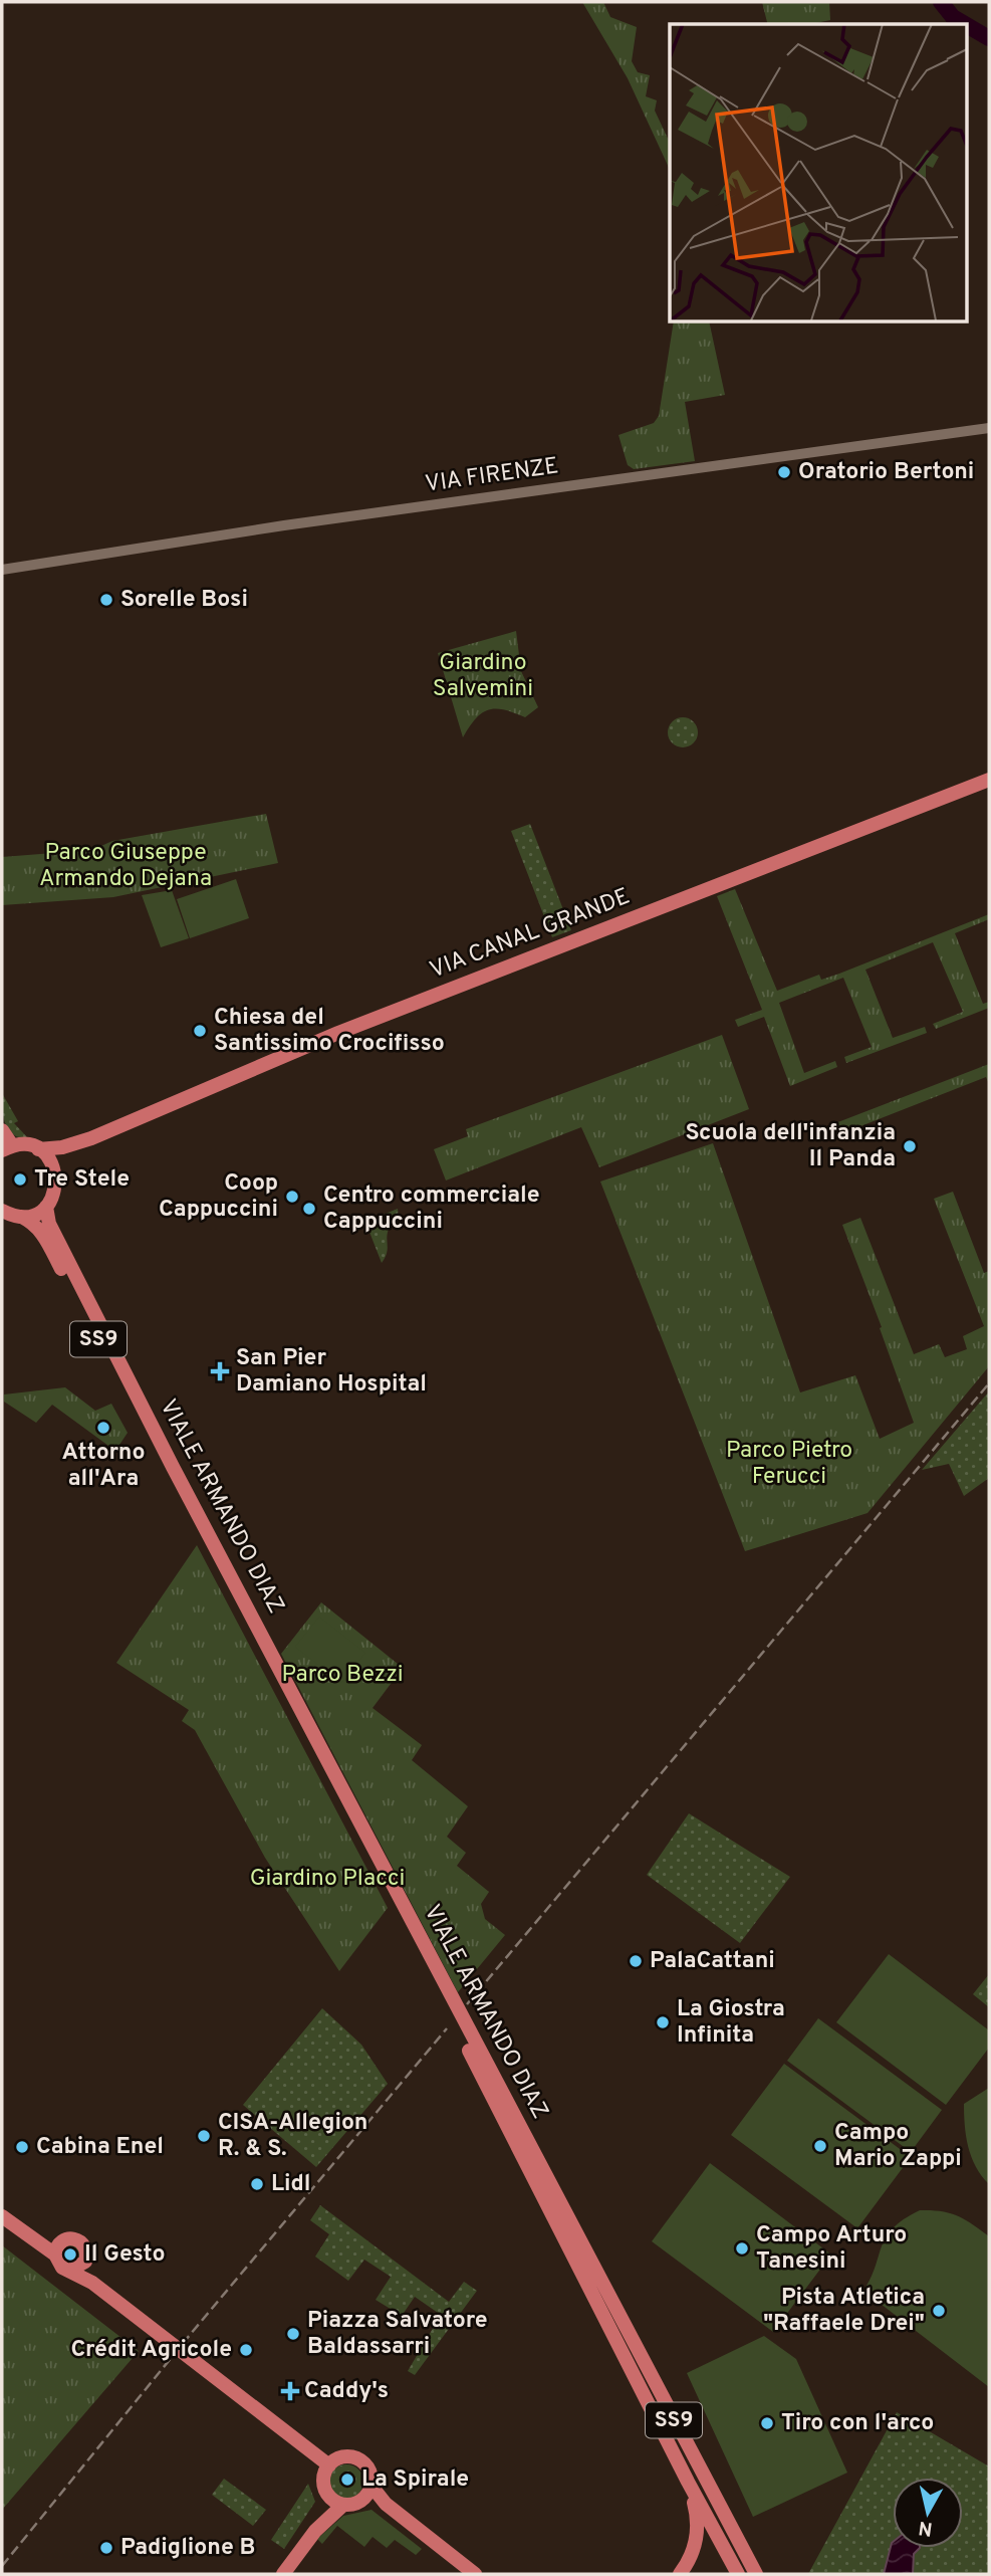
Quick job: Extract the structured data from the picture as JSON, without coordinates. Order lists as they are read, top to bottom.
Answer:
{
  "streets": {
    "main road": ["VIA CANAL GRANDE", "SS9", "VIALE ARMANDO DIAZ"],
    "street": ["VIA FIRENZE"]
  },
  "crossings": [
    ["SS9", "VIALE ARMANDO DIAZ"]
  ],
  "parks": [
    "Giardino Salvemini",
    "Parco Giuseppe Armando Dejana",
    "Parco Pietro Ferucci",
    "Parco Bezzi",
    "Giardino Placci"
  ],
  "places": {
    "other": [
      "Oratorio Bertoni",
      "Sorelle Bosi",
      "Chiesa del Santissimo Crocifisso",
      "Scuola dell'infanzia Il Panda",
      "Tre Stele",
      "Coop Cappuccini",
      "Centro commerciale Cappuccini",
      "Attorno all'Ara",
      "PalaCattani",
      "La Giostra Infinita",
      "CISA-Allegion R. & S.",
      "Campo Mario Zappi",
      "Cabina Enel",
      "Lidl",
      "Campo Arturo Tanesini",
      "Il Gesto",
      "Pista Atletica \"Raffaele Drei\"",
      "Piazza Salvatore Baldassarri",
      "Crédit Agricole",
      "Tiro con l'arco",
      "La Spirale",
      "Padiglione B"
    ],
    "health": ["San Pier Damiano Hospital", "Caddy's"]
  },
  "north": "bottom"
}
